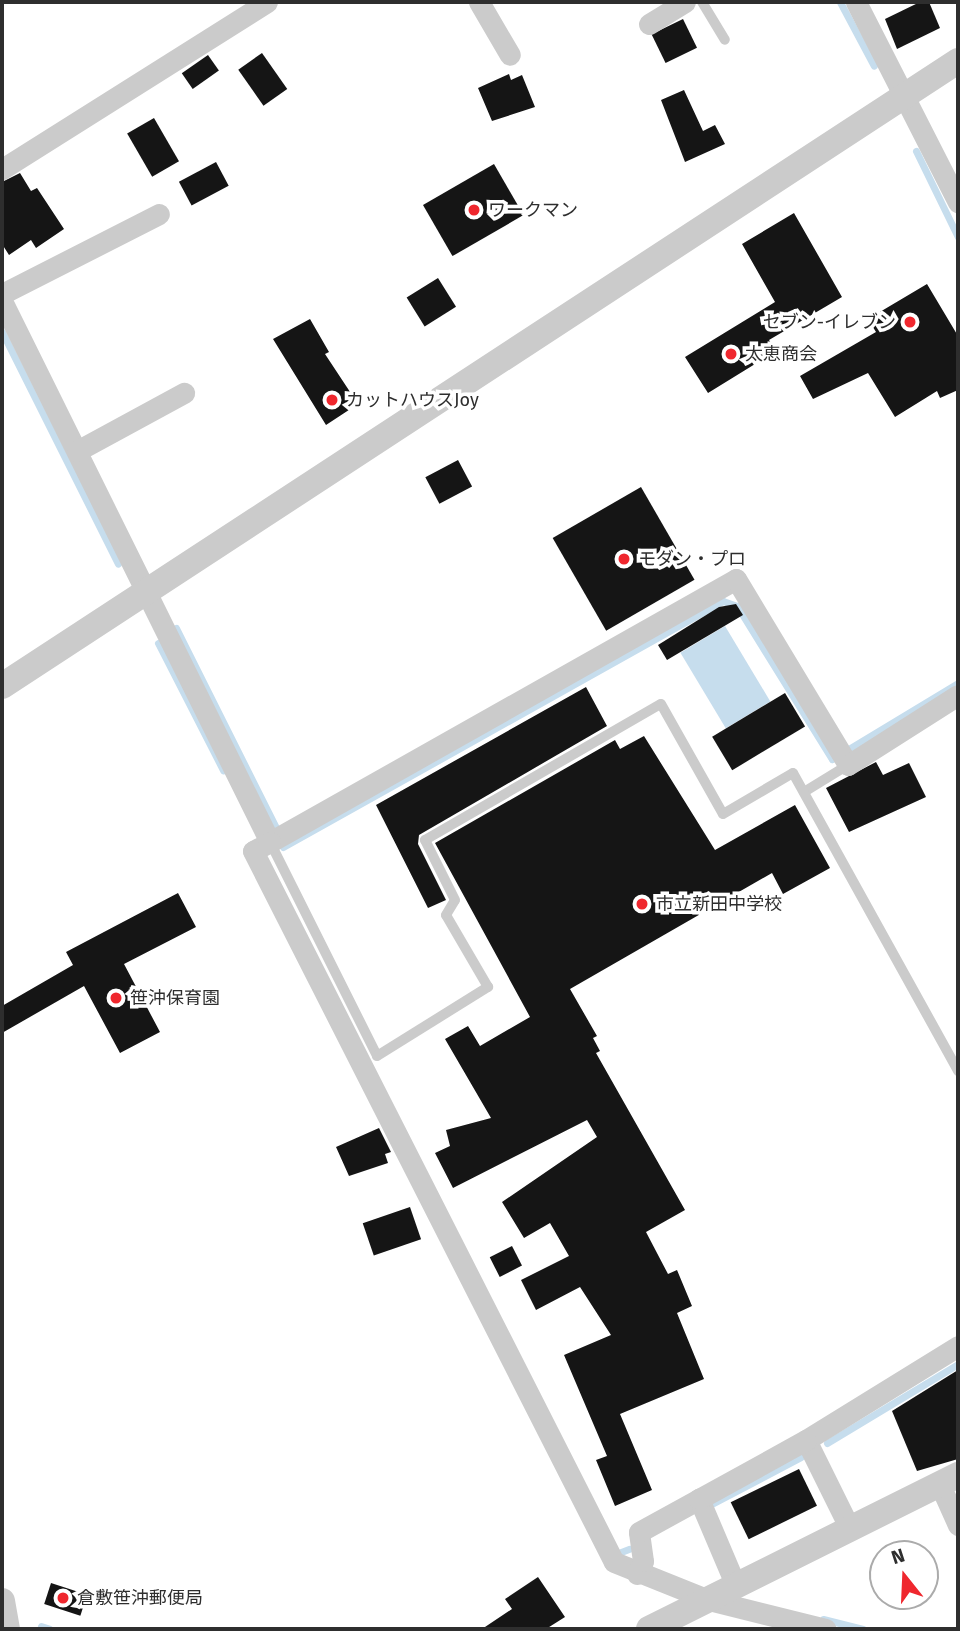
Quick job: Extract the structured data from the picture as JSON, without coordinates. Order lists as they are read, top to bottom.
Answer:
{
  "places": [
    "ワークマン",
    "セブン-イレブン",
    "太恵商会",
    "カットハウスJoy",
    "モダン・プロ",
    "市立新田中学校",
    "笹沖保育園",
    "倉敷笹沖郵便局"
  ],
  "north": "top"
}
